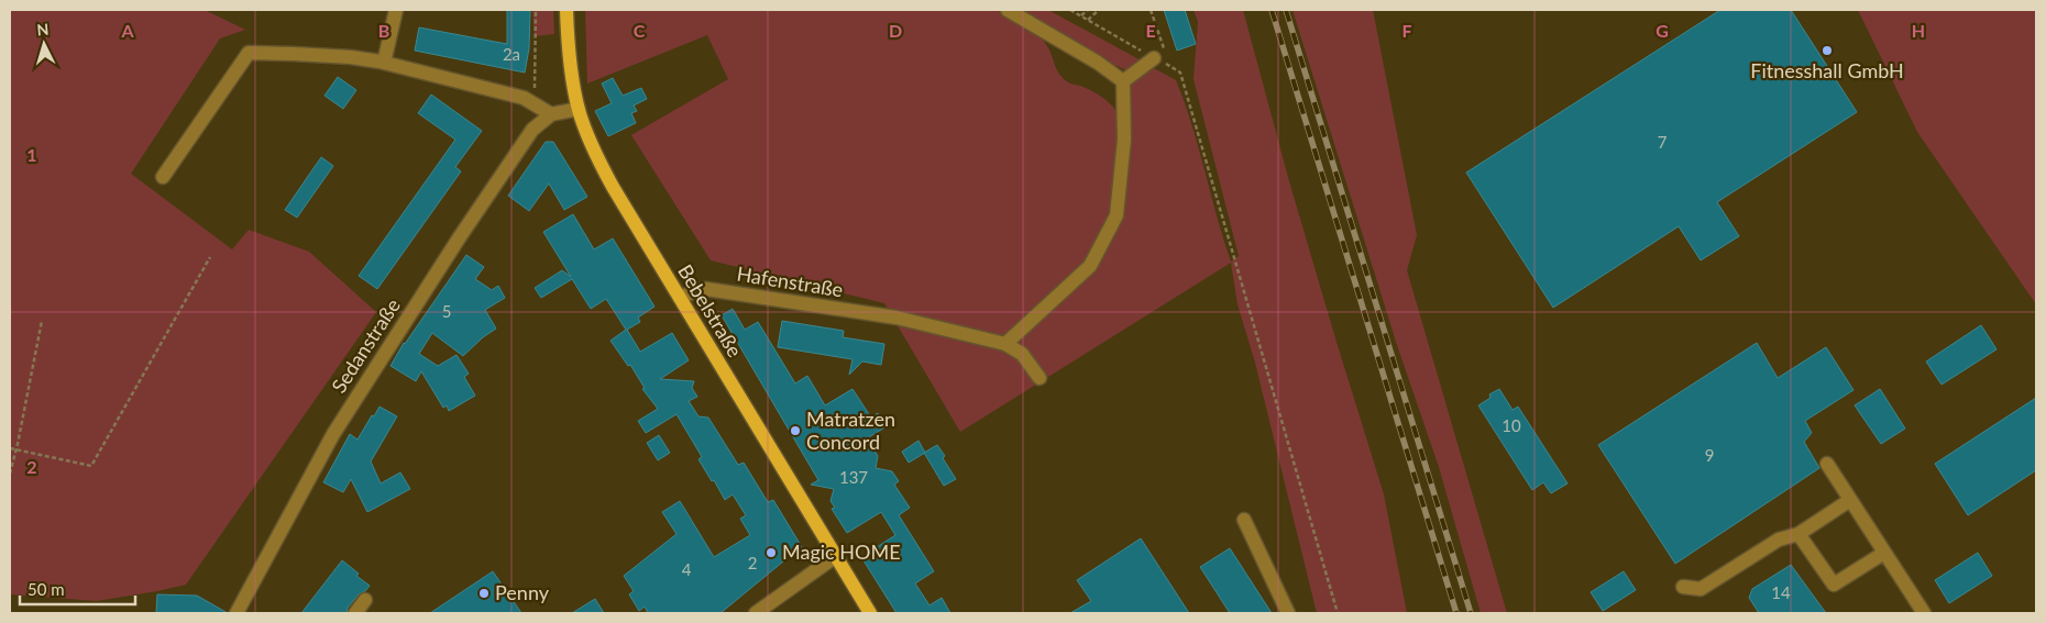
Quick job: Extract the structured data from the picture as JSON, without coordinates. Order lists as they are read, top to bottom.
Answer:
{
  "streets": {
    "main road": ["Bebelstraße"],
    "street": ["Hafenstraße", "Sedanstraße"]
  },
  "crossings": [
    ["Hafenstraße", "Bebelstraße"]
  ],
  "places": [
    "Fitnesshall GmbH",
    "Matratzen Concord",
    "Magic HOME",
    "Penny"
  ],
  "house_numbers": [
    "2a",
    "7",
    "5",
    "10",
    "9",
    "137",
    "2",
    "4",
    "14"
  ],
  "scale_bar": "50 m",
  "north": "top",
  "grid": {
    "columns": [
      "A",
      "B",
      "C",
      "D",
      "E",
      "F",
      "G",
      "H"
    ],
    "rows": ["1", "2"]
  }
}
